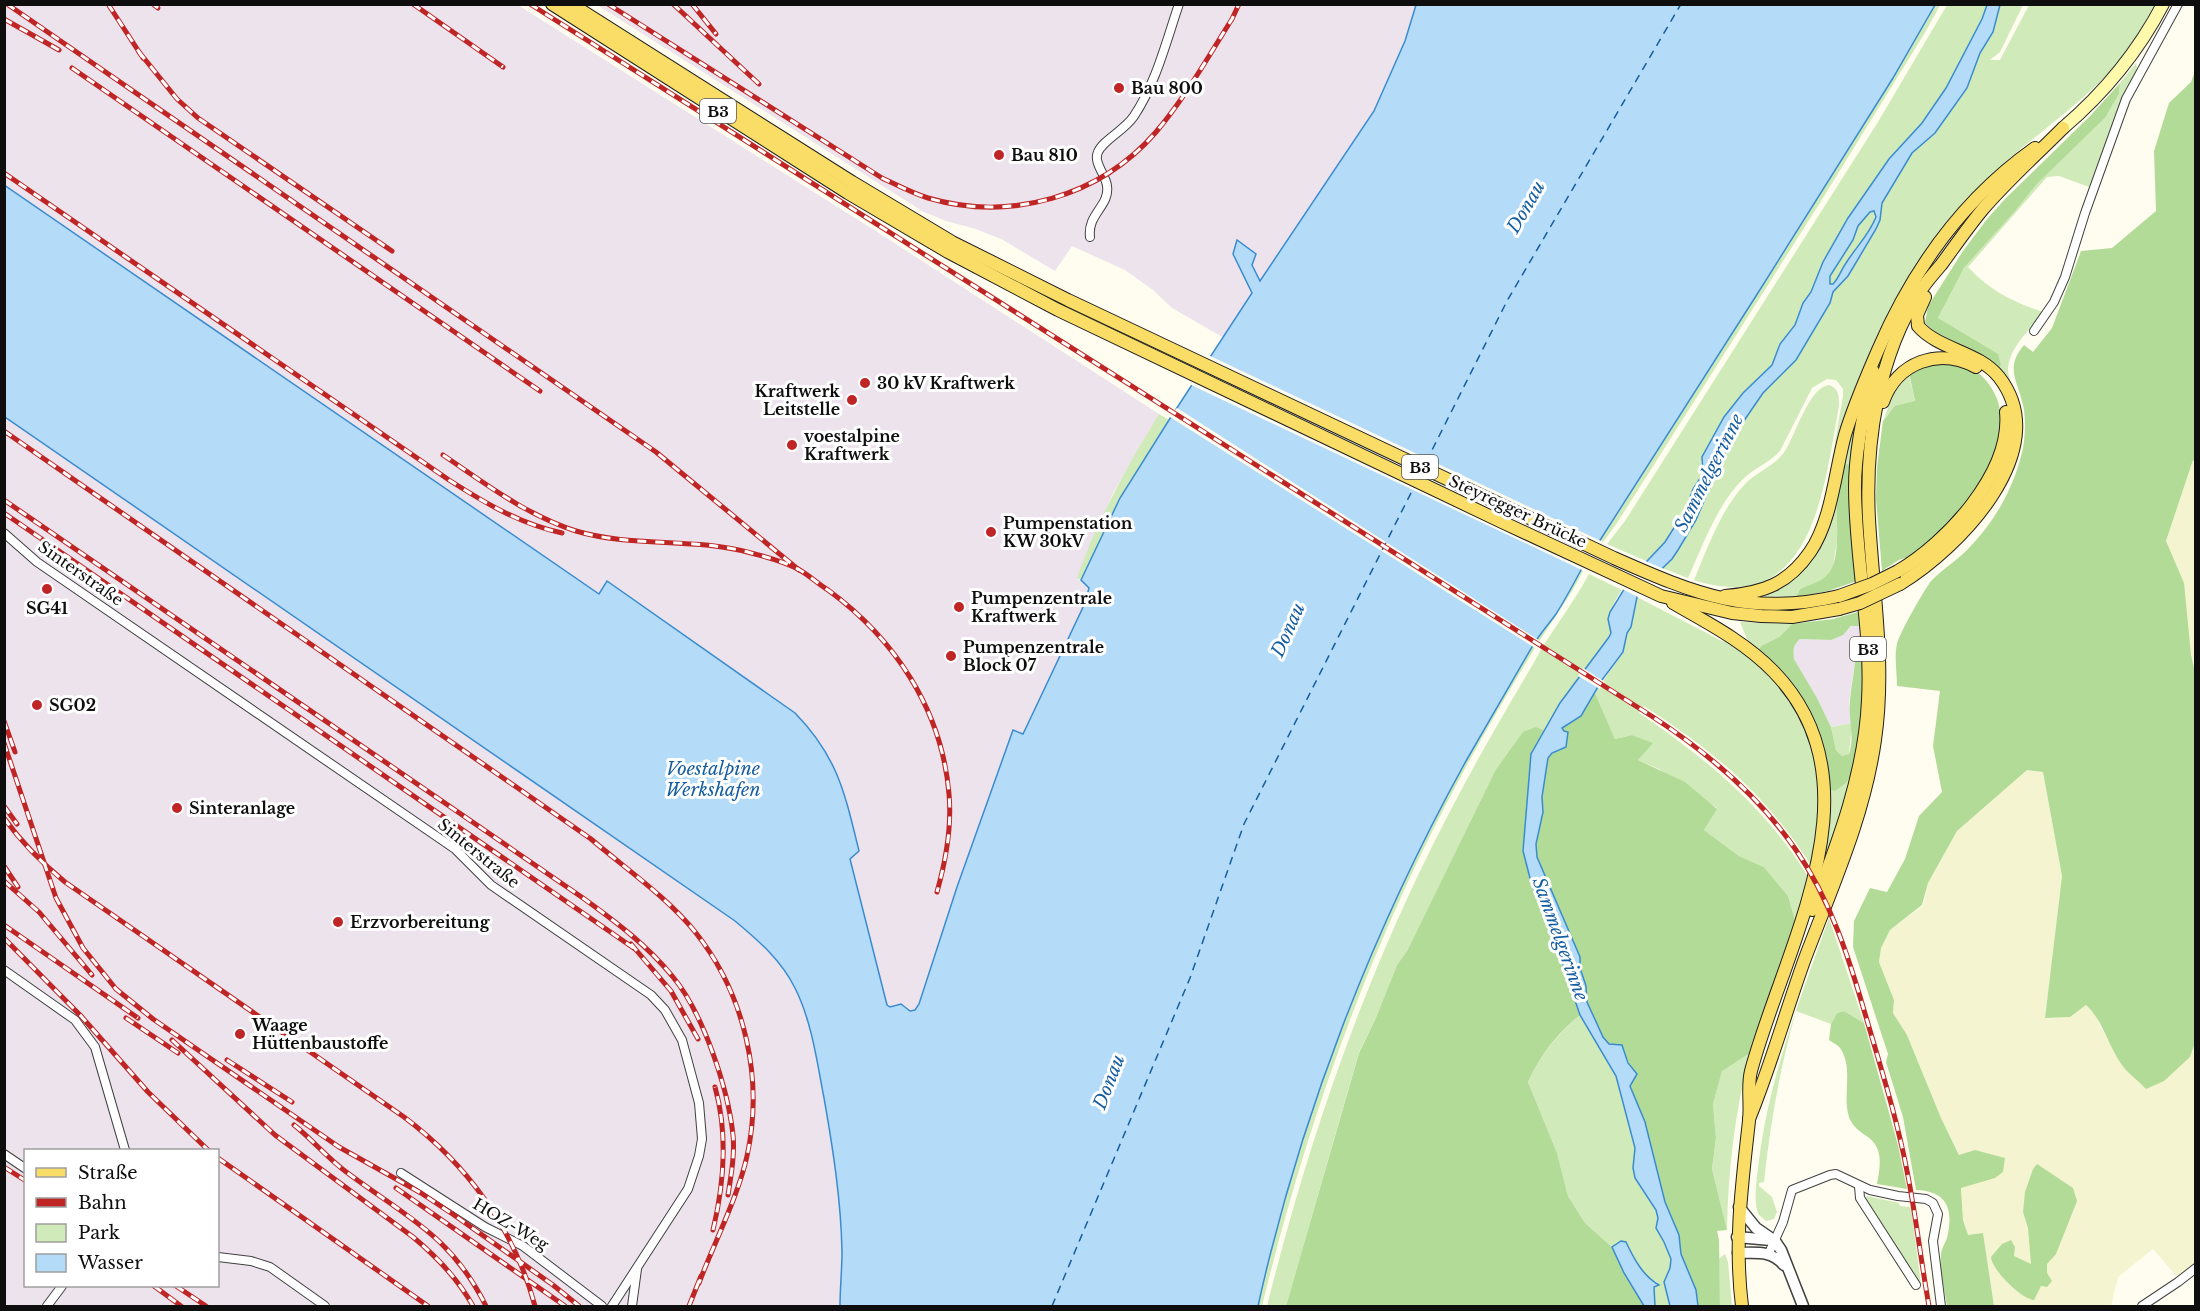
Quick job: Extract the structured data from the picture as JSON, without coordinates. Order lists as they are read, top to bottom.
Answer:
{
  "streets": {
    "main road": ["B3", "Steyregger Brücke"],
    "street": ["Sinterstraße", "HOZ-Weg"]
  },
  "crossings": [
    ["B3", "Steyregger Brücke"]
  ],
  "water": ["Donau", "Sammelgerinne", "Voestalpine Werkshafen"],
  "places": [
    "Bau 800",
    "Bau 810",
    "30 kV Kraftwerk",
    "Kraftwerk Leitstelle",
    "voestalpine Kraftwerk",
    "Pumpenstation KW 30kV",
    "SG41",
    "Pumpenzentrale Kraftwerk",
    "Pumpenzentrale Block 07",
    "SG02",
    "Sinteranlage",
    "Erzvorbereitung",
    "Waage Hüttenbaustoffe"
  ],
  "legend": [
    "Straße",
    "Bahn",
    "Park",
    "Wasser"
  ]
}
